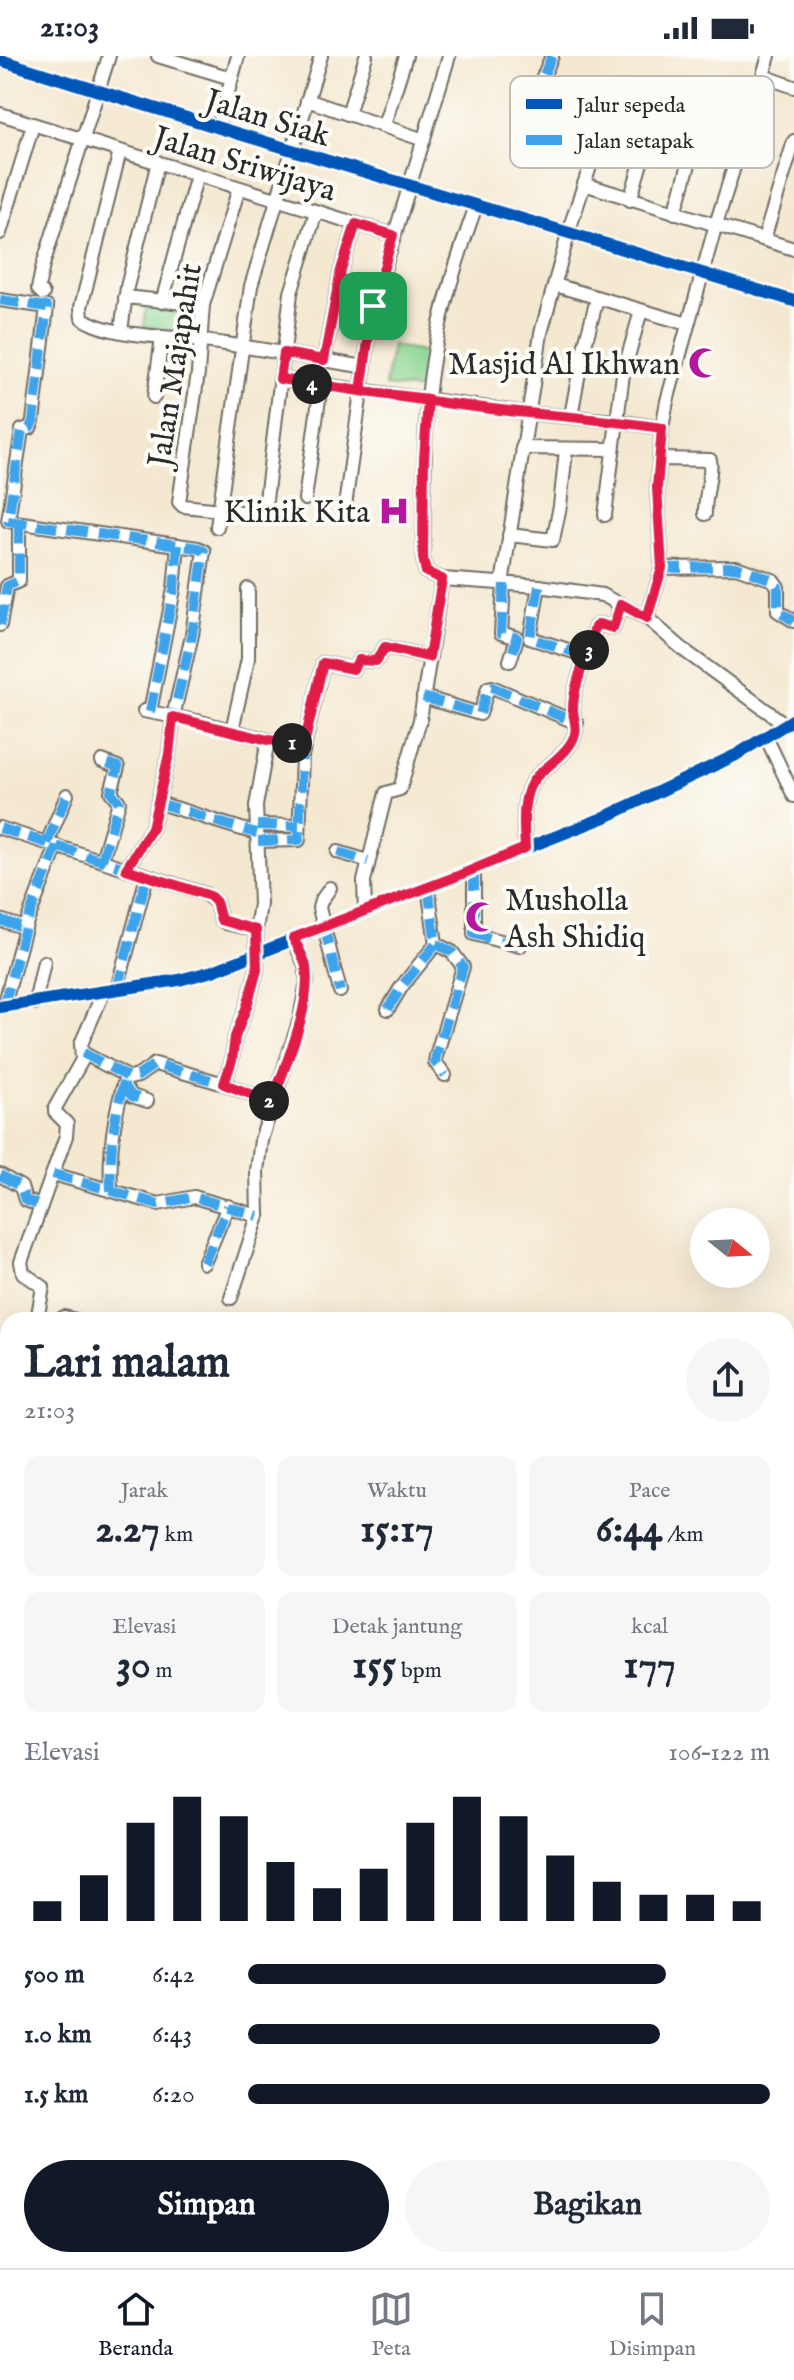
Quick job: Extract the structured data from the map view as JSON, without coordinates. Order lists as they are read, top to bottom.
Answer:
{
  "streets": {
    "street": ["Jalan Siak", "Jalan Sriwijaya", "Jalan Majapahit"]
  },
  "crossings": [
    ["Jalan Sriwijaya", "Jalan Majapahit"]
  ],
  "places": {
    "mosque": ["Masjid Al Ikhwan", "Musholla Ash Shidiq"],
    "hospital": ["Klinik Kita"]
  },
  "legend": ["Jalur sepeda", "Jalan setapak"],
  "north": "right",
  "page": {
    "status": "21:03",
    "pins": [
      "4",
      "3",
      "1",
      "2"
    ],
    "heading": ["Lari malam", "21:03"],
    "stats": [
      ["Jarak", "2.27 km"],
      ["Waktu", "15:17"],
      ["Pace", "6:44 /km"],
      ["Elevasi", "30 m"],
      ["Detak jantung", "155 bpm"],
      ["kcal", "177"]
    ],
    "chart": ["Elevasi", "106–122 m"],
    "list": [
      {
        "name": "500 m",
        "note": "6:42"
      },
      {
        "name": "1.0 km",
        "note": "6:43"
      },
      {
        "name": "1.5 km",
        "note": "6:20"
      }
    ],
    "buttons": ["Simpan", "Bagikan"],
    "tabs": ["Beranda", "Peta", "Disimpan"]
  }
}
